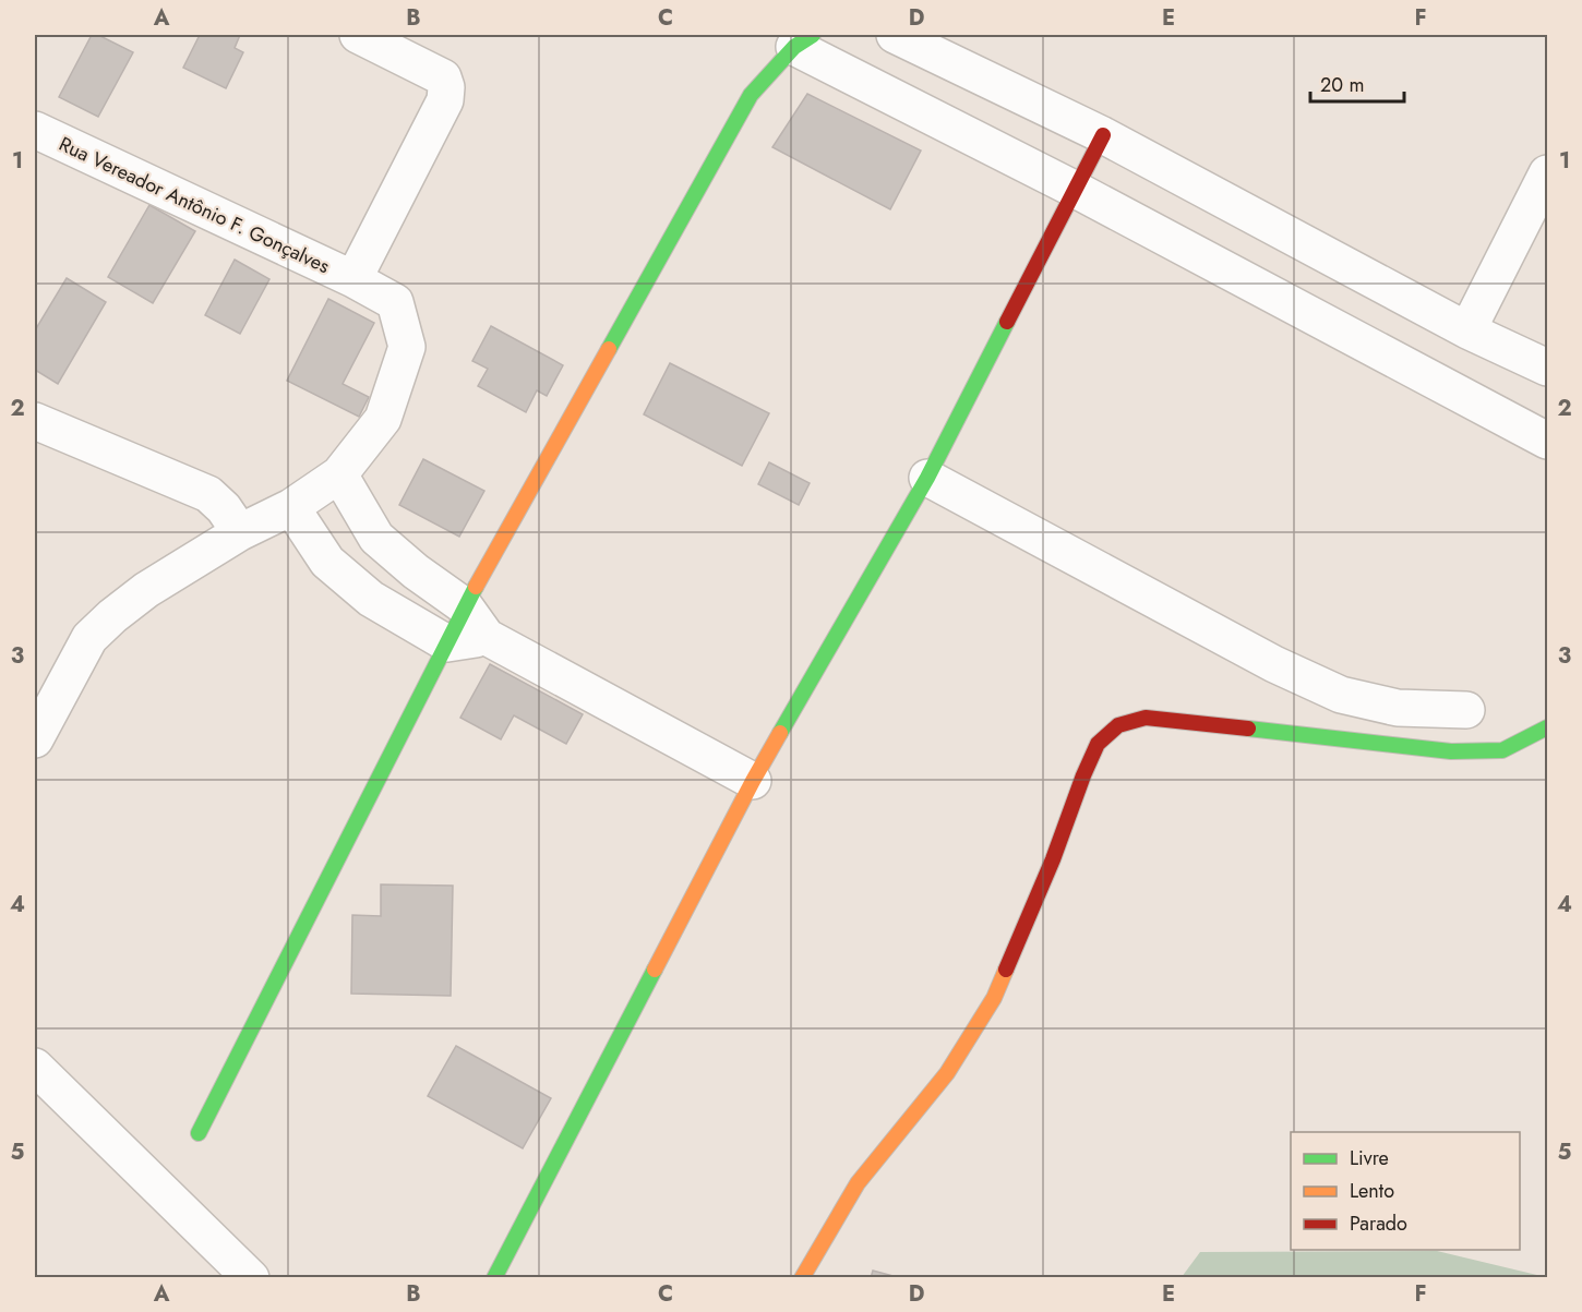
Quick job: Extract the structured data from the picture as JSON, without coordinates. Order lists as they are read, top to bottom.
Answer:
{
  "streets": {
    "street": ["Rua Vereador Antônio F. Gonçalves"]
  },
  "legend": ["Livre", "Lento", "Parado"],
  "scale_bar": "20 m",
  "grid": {
    "columns": [
      "A",
      "B",
      "C",
      "D",
      "E",
      "F"
    ],
    "rows": [
      "1",
      "2",
      "3",
      "4",
      "5"
    ]
  }
}
